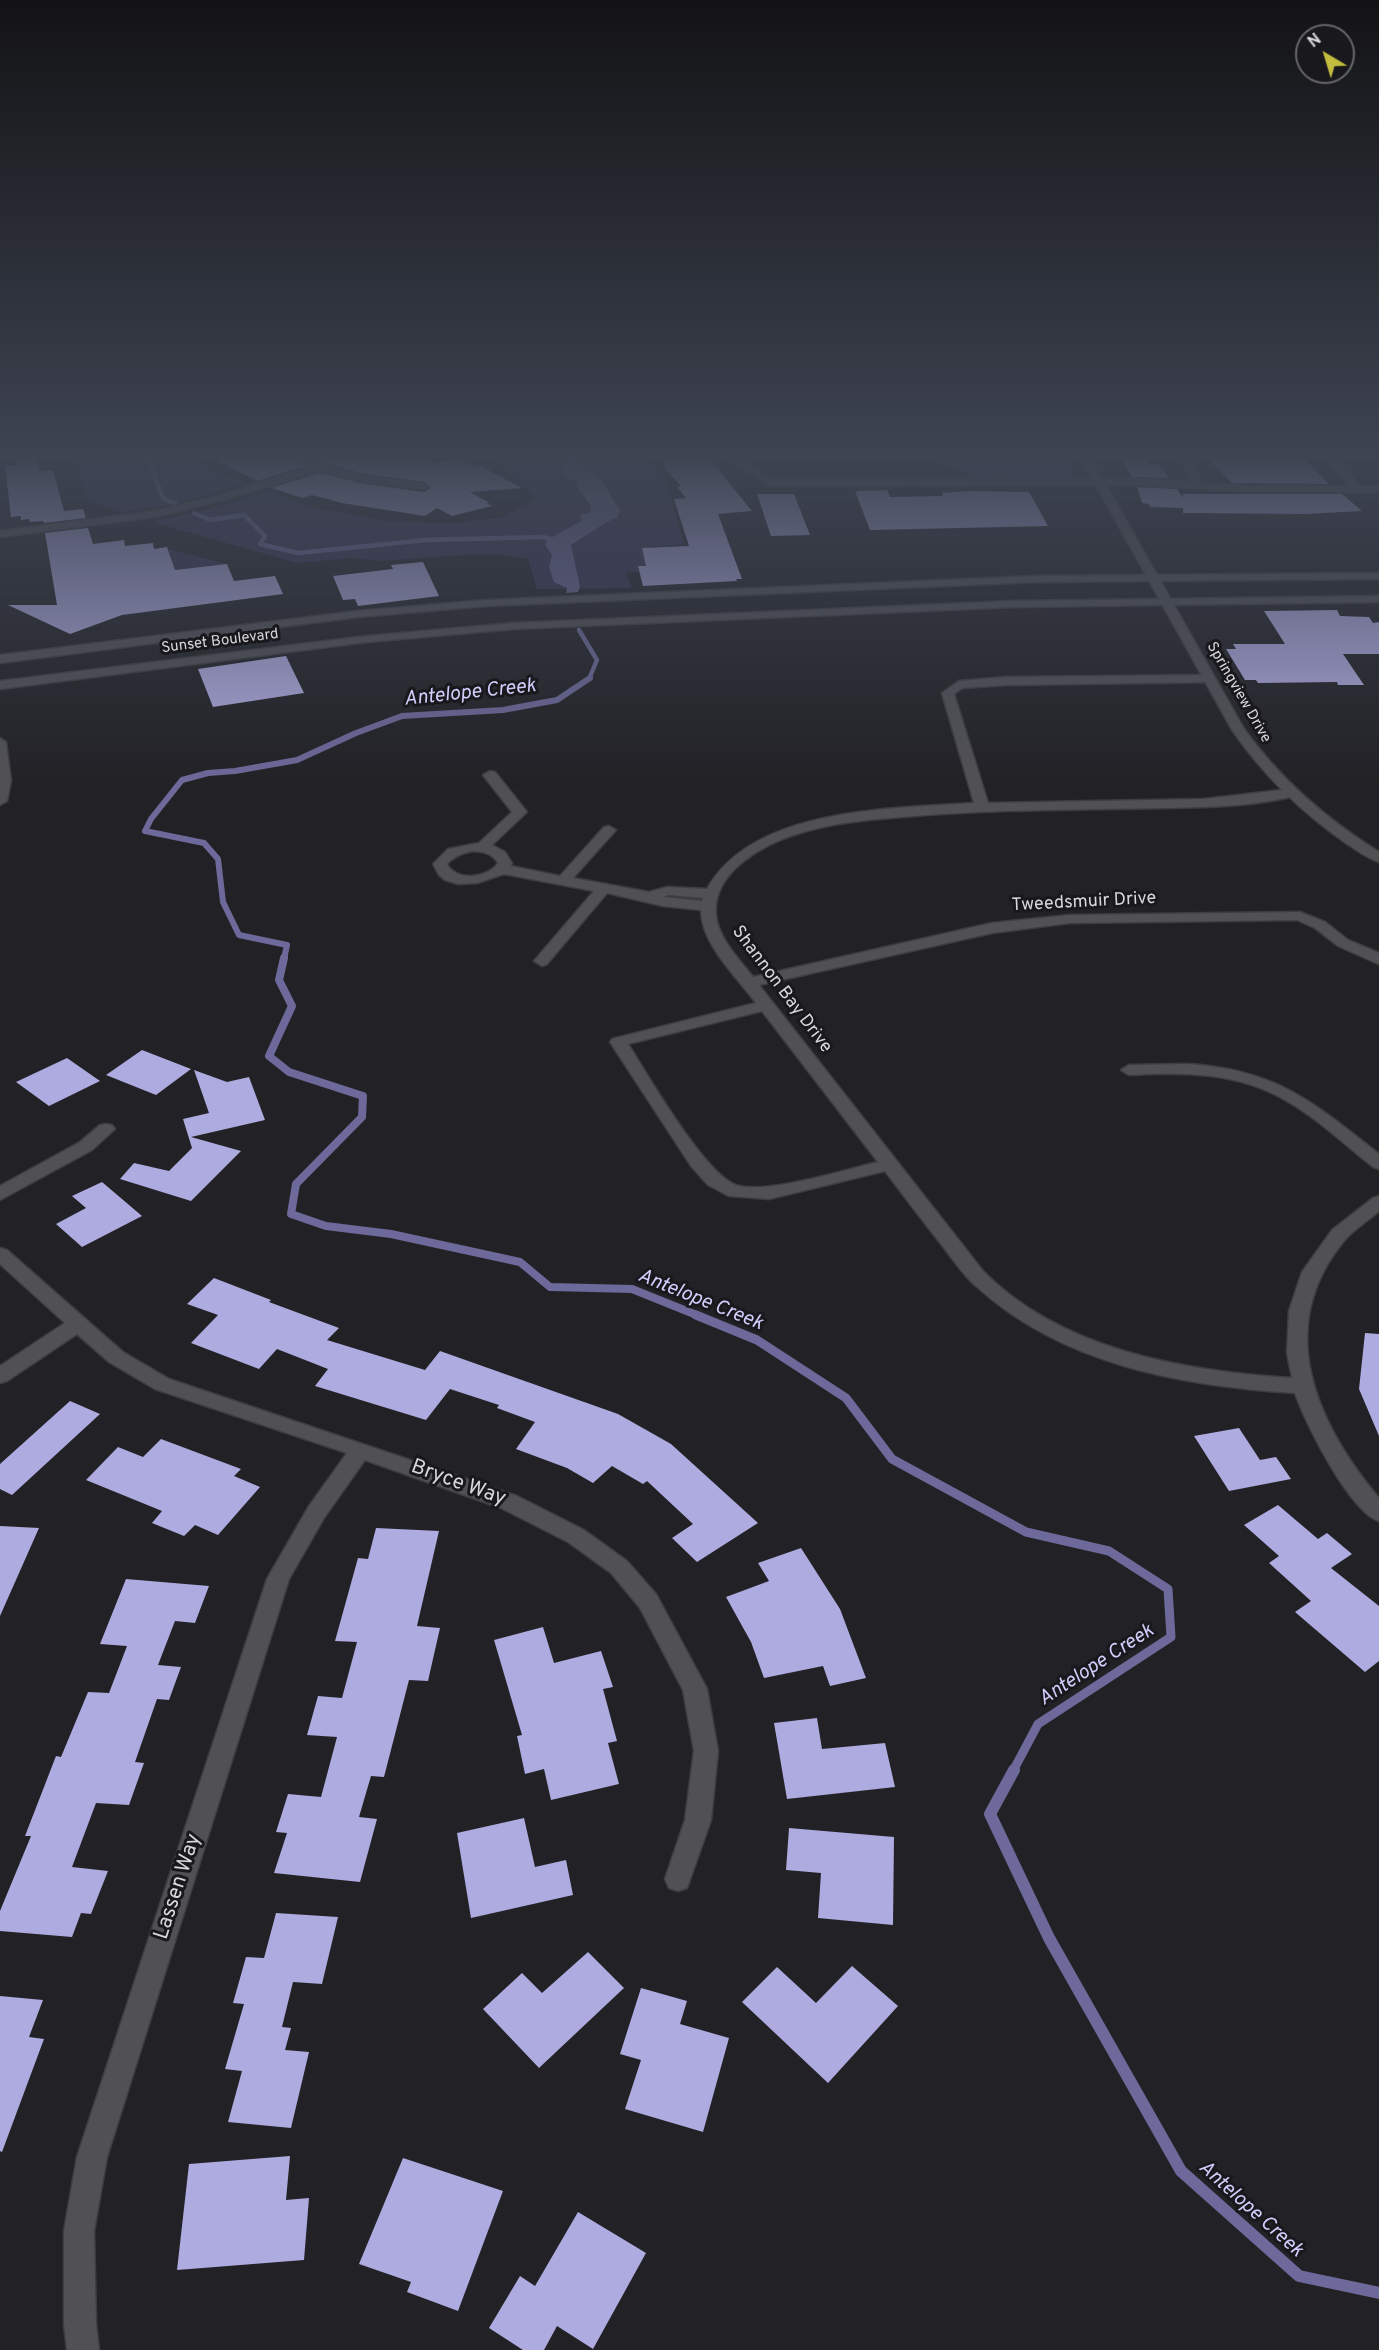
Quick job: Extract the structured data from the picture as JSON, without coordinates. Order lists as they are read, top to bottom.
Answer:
{
  "streets": {
    "street": [
      "Sunset Boulevard",
      "Springview Drive",
      "Tweedsmuir Drive",
      "Shannon Bay Drive",
      "Bryce Way",
      "Lassen Way"
    ]
  },
  "crossings": [
    ["Sunset Boulevard", "Springview Drive"],
    ["Tweedsmuir Drive", "Shannon Bay Drive"],
    ["Bryce Way", "Lassen Way"]
  ],
  "water": ["Antelope Creek"],
  "north": "top left"
}
